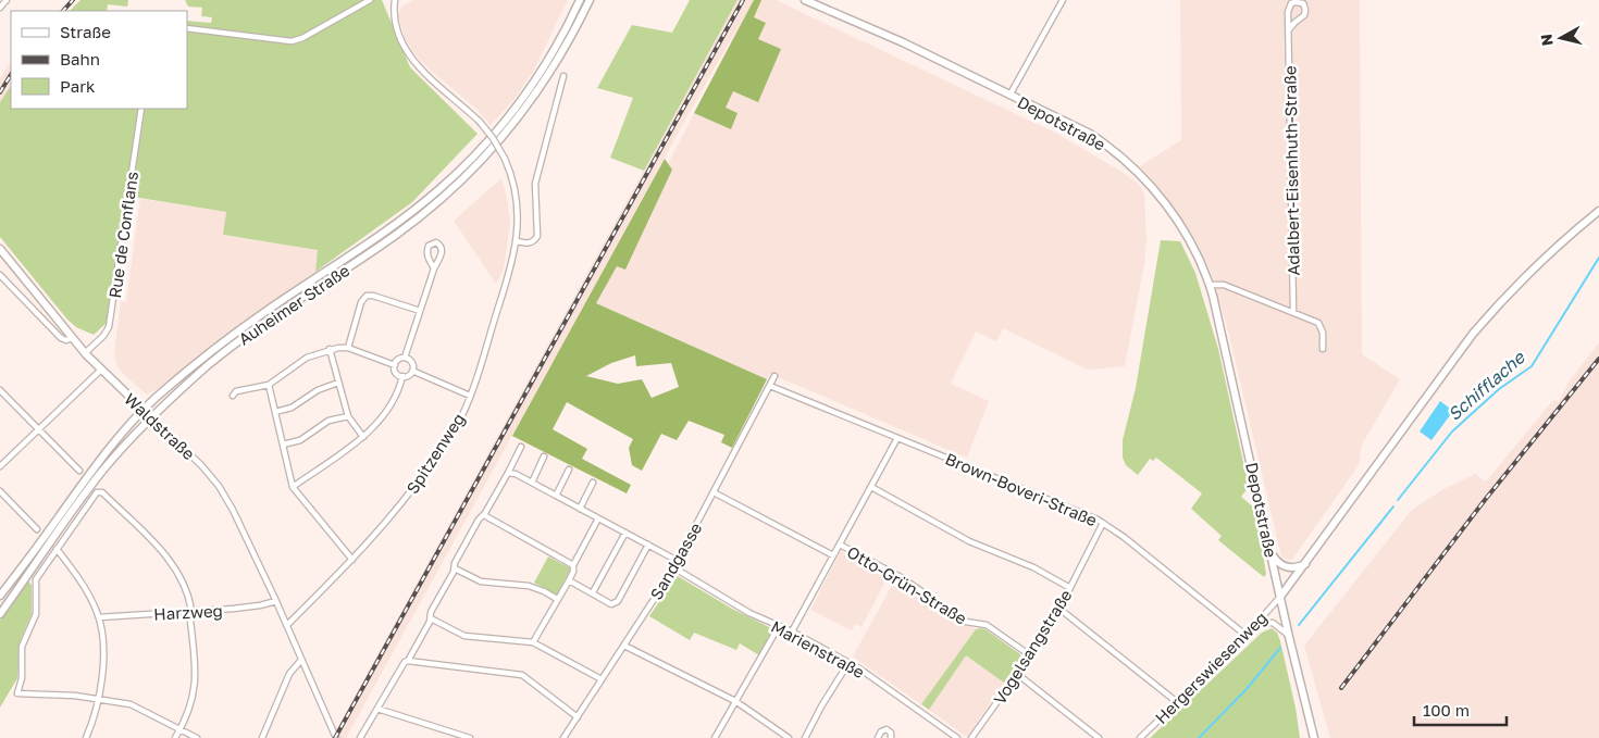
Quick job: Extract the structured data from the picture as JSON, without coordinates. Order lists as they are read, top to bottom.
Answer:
{
  "streets": {
    "main road": ["Depotstraße", "Auheimer Straße", "Waldstraße"],
    "street": [
      "Adalbert-Eisenhuth-Straße",
      "Rue de Conflans",
      "Spitzenweg",
      "Brown-Boveri-Straße",
      "Sandgasse",
      "Otto-Grün-Straße",
      "Harzweg",
      "Vogelsangstraße",
      "Marienstraße",
      "Hergerswiesenweg"
    ]
  },
  "crossings": [
    ["Depotstraße", "Hergerswiesenweg"],
    ["Rue de Conflans", "Waldstraße"],
    ["Auheimer Straße", "Waldstraße"],
    ["Waldstraße", "Spitzenweg"],
    ["Waldstraße", "Harzweg"],
    ["Brown-Boveri-Straße", "Sandgasse"],
    ["Brown-Boveri-Straße", "Vogelsangstraße"],
    ["Brown-Boveri-Straße", "Hergerswiesenweg"],
    ["Sandgasse", "Marienstraße"],
    ["Otto-Grün-Straße", "Vogelsangstraße"]
  ],
  "water": ["Schifflache"],
  "legend": ["Straße", "Bahn", "Park"],
  "scale_bar": "100 m",
  "north": "left"
}
